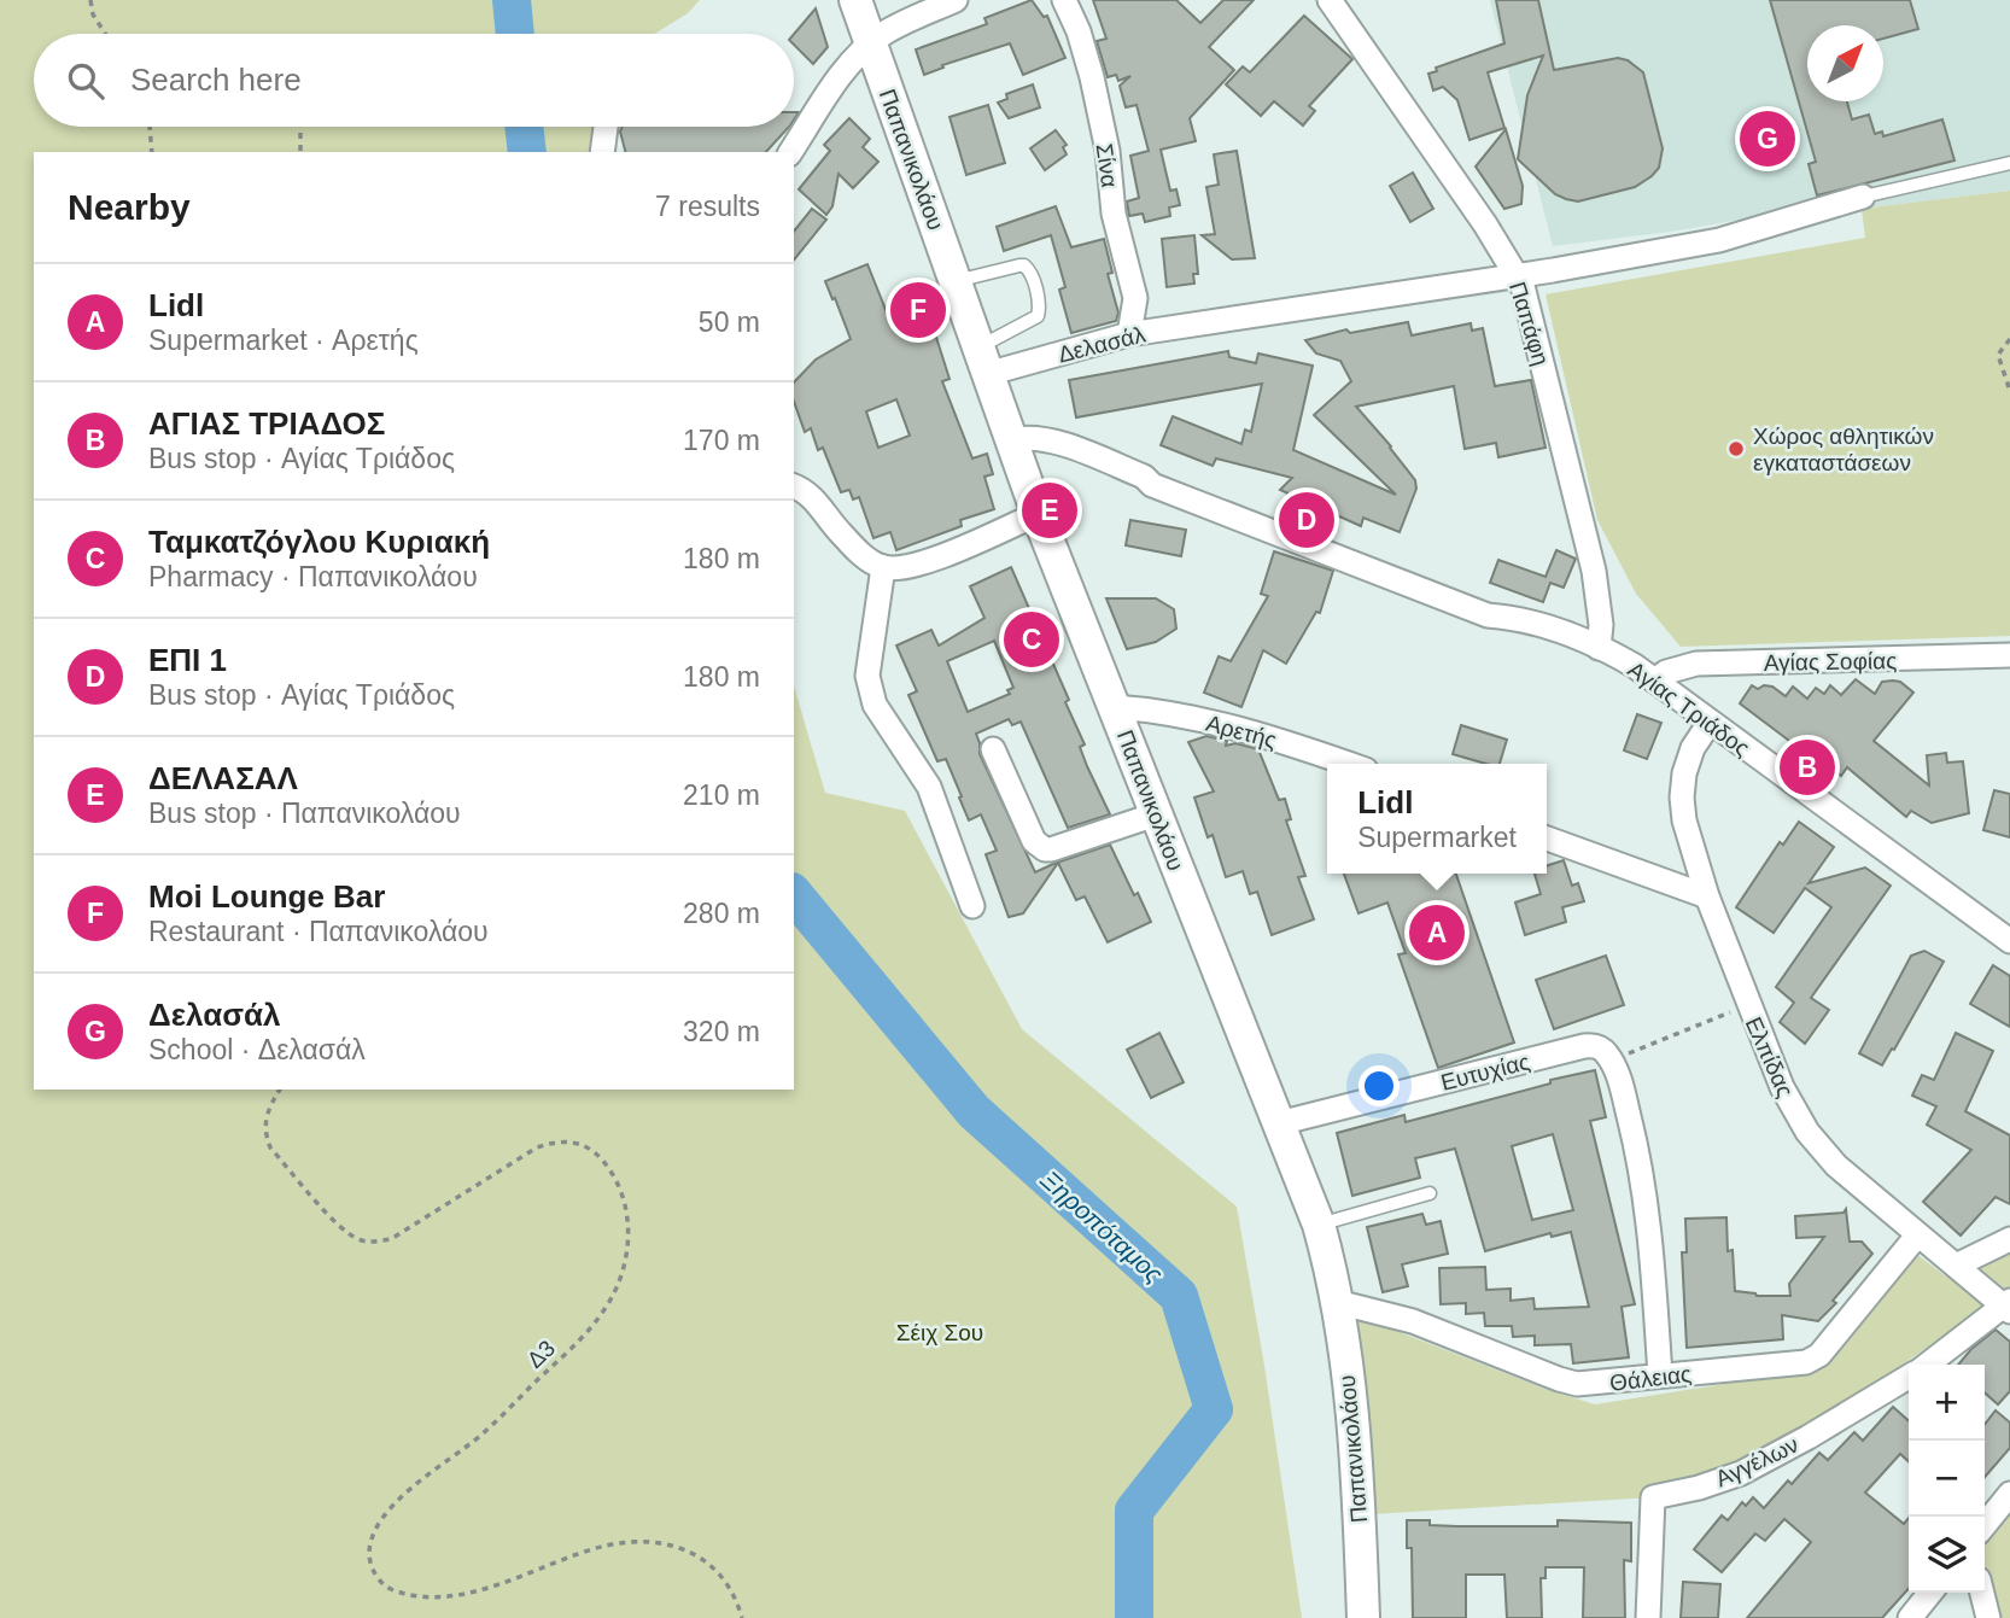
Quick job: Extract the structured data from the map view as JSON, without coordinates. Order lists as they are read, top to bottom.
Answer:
{
  "streets": {
    "main road": ["Παπανικολάου"],
    "street": [
      "Σίνα",
      "Παπάφη",
      "Δελασάλ",
      "Αγίας Σοφίας",
      "Αγίας Τριάδος",
      "Αρετής",
      "Ελπίδας",
      "Ευτυχίας",
      "Θάλειας",
      "Αγγέλων"
    ],
    "path": ["Δ3"]
  },
  "crossings": [
    ["Παπανικολάου", "Δελασάλ"],
    ["Παπανικολάου", "Αγίας Τριάδος"],
    ["Παπανικολάου", "Αρετής"],
    ["Παπανικολάου", "Ευτυχίας"],
    ["Παπανικολάου", "Θάλειας"],
    ["Σίνα", "Δελασάλ"],
    ["Παπάφη", "Δελασάλ"],
    ["Παπάφη", "Αγίας Τριάδος"],
    ["Αγίας Σοφίας", "Αγίας Τριάδος"],
    ["Αγίας Τριάδος", "Ελπίδας"],
    ["Ελπίδας", "Θάλειας"],
    ["Ελπίδας", "Αγγέλων"]
  ],
  "water": ["Ξηροπόταμος"],
  "parks": ["Σέιχ Σου"],
  "places": ["Χώρος αθλητικών εγκαταστάσεων"],
  "north": "top right",
  "page": {
    "search": "Search here",
    "pins": [
      "G",
      "F",
      "E",
      "D",
      "C",
      "B",
      "A"
    ],
    "heading": ["Nearby", "7 results"],
    "list": [
      {
        "mark": "A",
        "name": "Lidl",
        "note": "Supermarket · Αρετής",
        "value": "50 m"
      },
      {
        "mark": "B",
        "name": "ΑΓΙΑΣ ΤΡΙΑΔΟΣ",
        "note": "Bus stop · Αγίας Τριάδος",
        "value": "170 m"
      },
      {
        "mark": "C",
        "name": "Ταμκατζόγλου Κυριακή",
        "note": "Pharmacy · Παπανικολάου",
        "value": "180 m"
      },
      {
        "mark": "D",
        "name": "ΕΠΙ 1",
        "note": "Bus stop · Αγίας Τριάδος",
        "value": "180 m"
      },
      {
        "mark": "E",
        "name": "ΔΕΛΑΣΑΛ",
        "note": "Bus stop · Παπανικολάου",
        "value": "210 m"
      },
      {
        "mark": "F",
        "name": "Moi Lounge Bar",
        "note": "Restaurant · Παπανικολάου",
        "value": "280 m"
      },
      {
        "mark": "G",
        "name": "Δελασάλ",
        "note": "School · Δελασάλ",
        "value": "320 m"
      }
    ],
    "popup": ["Lidl", "Supermarket"],
    "map_buttons": ["+", "−"]
  }
}
